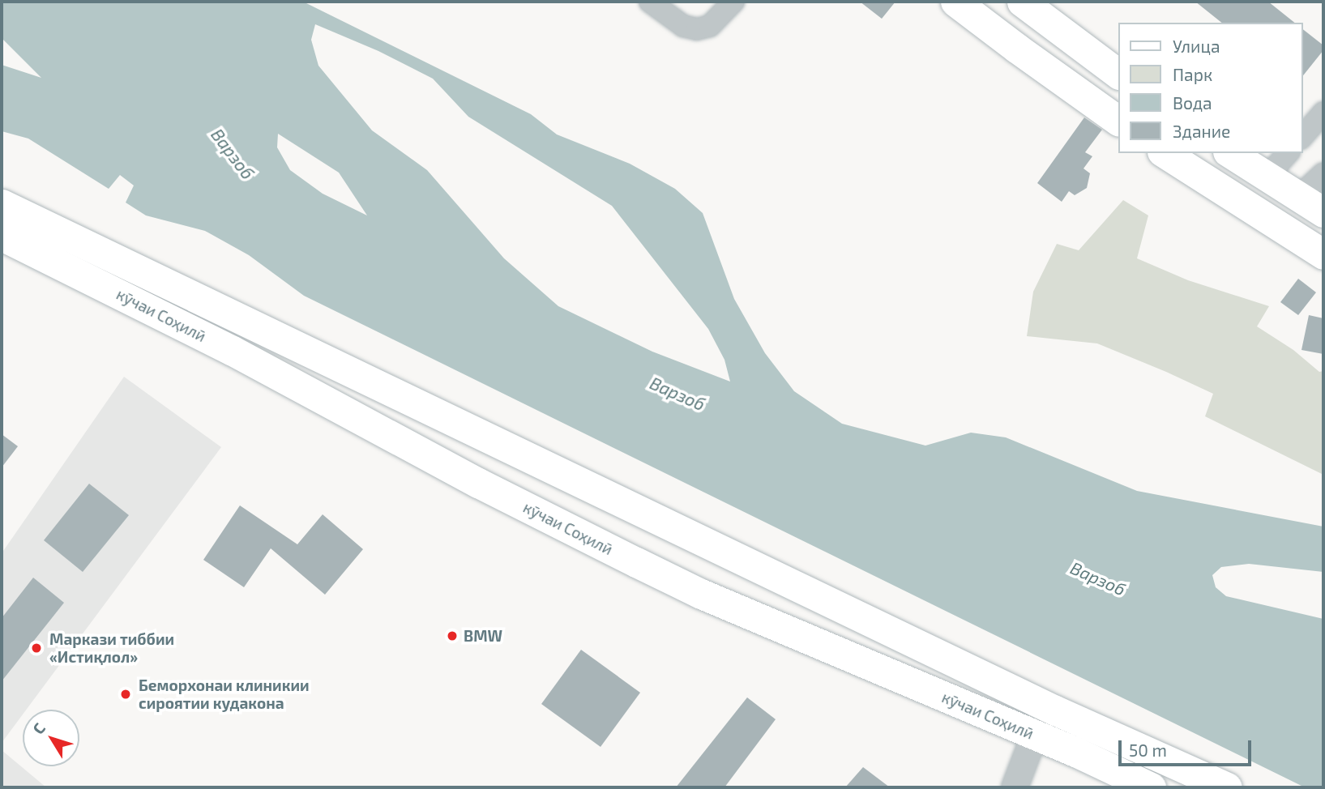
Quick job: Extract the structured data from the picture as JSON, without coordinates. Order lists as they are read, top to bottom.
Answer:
{
  "streets": {
    "main road": ["кӯчаи Соҳилӣ"]
  },
  "water": ["Варзоб"],
  "places": ["BMW", "Маркази тиббии «Истиқлол»", "Беморхонаи клиникии сироятии кудакона"],
  "legend": [
    "Улица",
    "Парк",
    "Вода",
    "Здание"
  ],
  "scale_bar": "50 m",
  "north": "top left"
}
